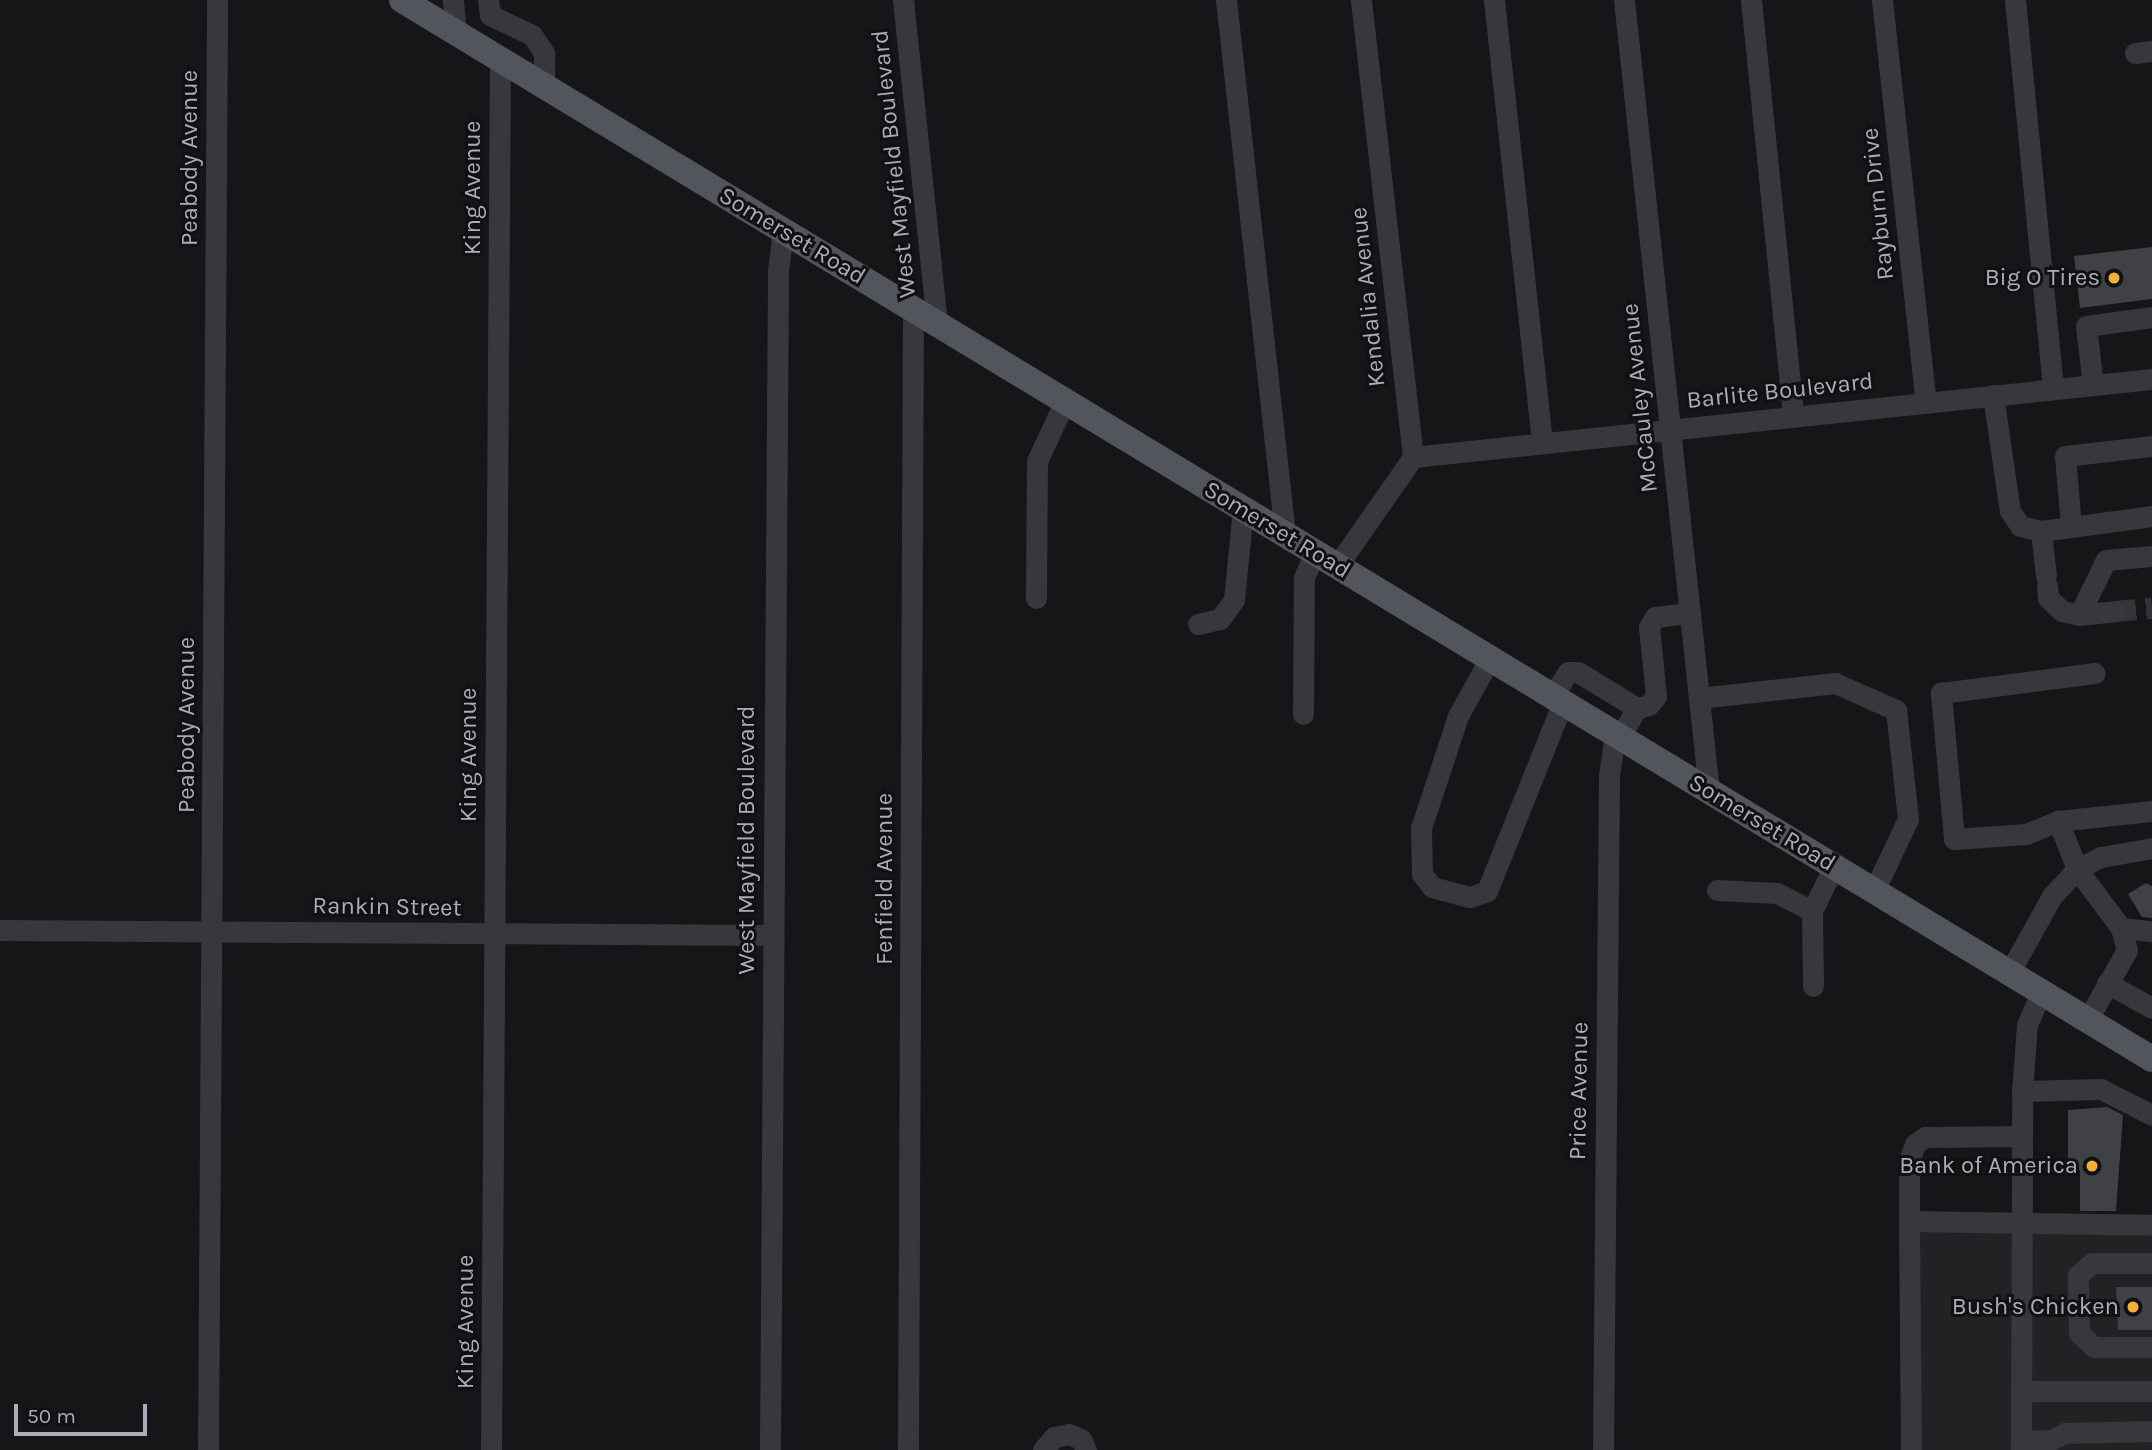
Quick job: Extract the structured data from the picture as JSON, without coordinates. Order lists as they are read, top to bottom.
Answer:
{
  "streets": {
    "main road": ["Somerset Road"],
    "street": [
      "Peabody Avenue",
      "West Mayfield Boulevard",
      "King Avenue",
      "Rayburn Drive",
      "Kendalia Avenue",
      "Barlite Boulevard",
      "McCauley Avenue",
      "Fenfield Avenue",
      "Rankin Street",
      "Price Avenue"
    ]
  },
  "crossings": [
    ["Peabody Avenue", "Rankin Street"],
    ["West Mayfield Boulevard", "Somerset Road"],
    ["West Mayfield Boulevard", "Rankin Street"],
    ["King Avenue", "Somerset Road"],
    ["King Avenue", "Rankin Street"],
    ["Rayburn Drive", "Barlite Boulevard"],
    ["Somerset Road", "McCauley Avenue"],
    ["Somerset Road", "Fenfield Avenue"],
    ["Somerset Road", "Price Avenue"],
    ["Kendalia Avenue", "Barlite Boulevard"],
    ["Barlite Boulevard", "McCauley Avenue"]
  ],
  "places": ["Big O Tires", "Bank of America", "Bush's Chicken"],
  "scale_bar": "50 m"
}
